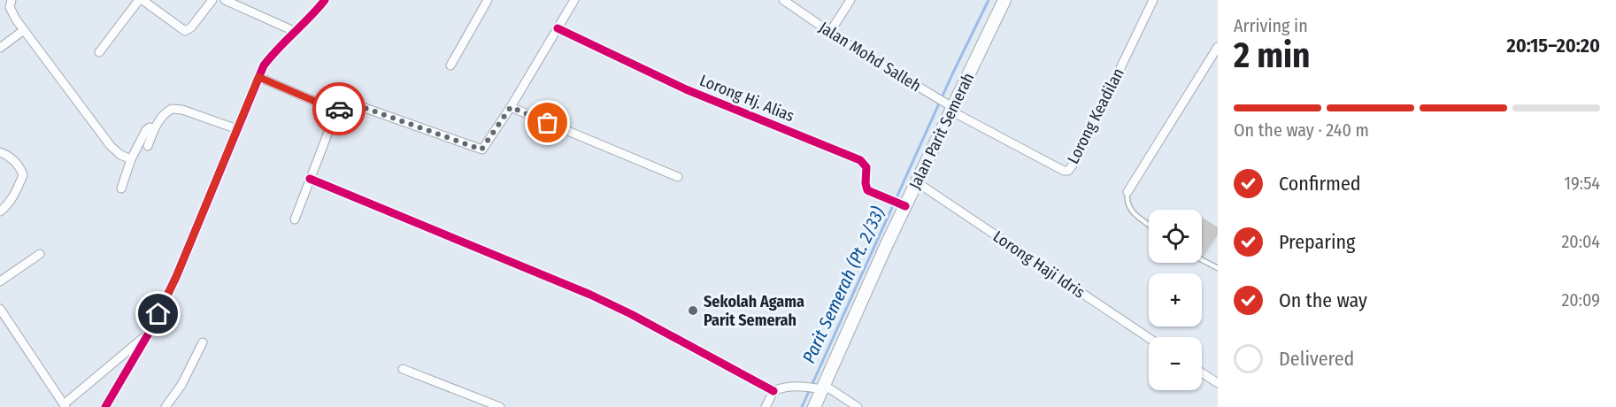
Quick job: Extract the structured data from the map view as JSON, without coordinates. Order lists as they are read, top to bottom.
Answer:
{
  "streets": {
    "main road": ["Jalan Parit Semerah"],
    "street": [
      "Jalan Mohd Salleh",
      "Lorong Hj. Alias",
      "Lorong Keadilan",
      "Lorong Haji Idris"
    ]
  },
  "crossings": [
    ["Jalan Mohd Salleh", "Lorong Keadilan"],
    ["Jalan Mohd Salleh", "Jalan Parit Semerah"],
    ["Lorong Hj. Alias", "Jalan Parit Semerah"],
    ["Lorong Keadilan", "Jalan Parit Semerah"],
    ["Jalan Parit Semerah", "Lorong Haji Idris"]
  ],
  "water": ["Parit Semerah (Pt. 2/33)"],
  "places": ["Sekolah Agama Parit Semerah"],
  "page": {
    "heading": ["2 min", "Arriving in", "20:15–20:20"],
    "bar": "On the way · 240 m",
    "list": [
      ["Confirmed", "19:54"],
      ["Preparing", "20:04"],
      ["On the way", "20:09"],
      "Delivered"
    ],
    "map_buttons": ["+", "−"]
  }
}
